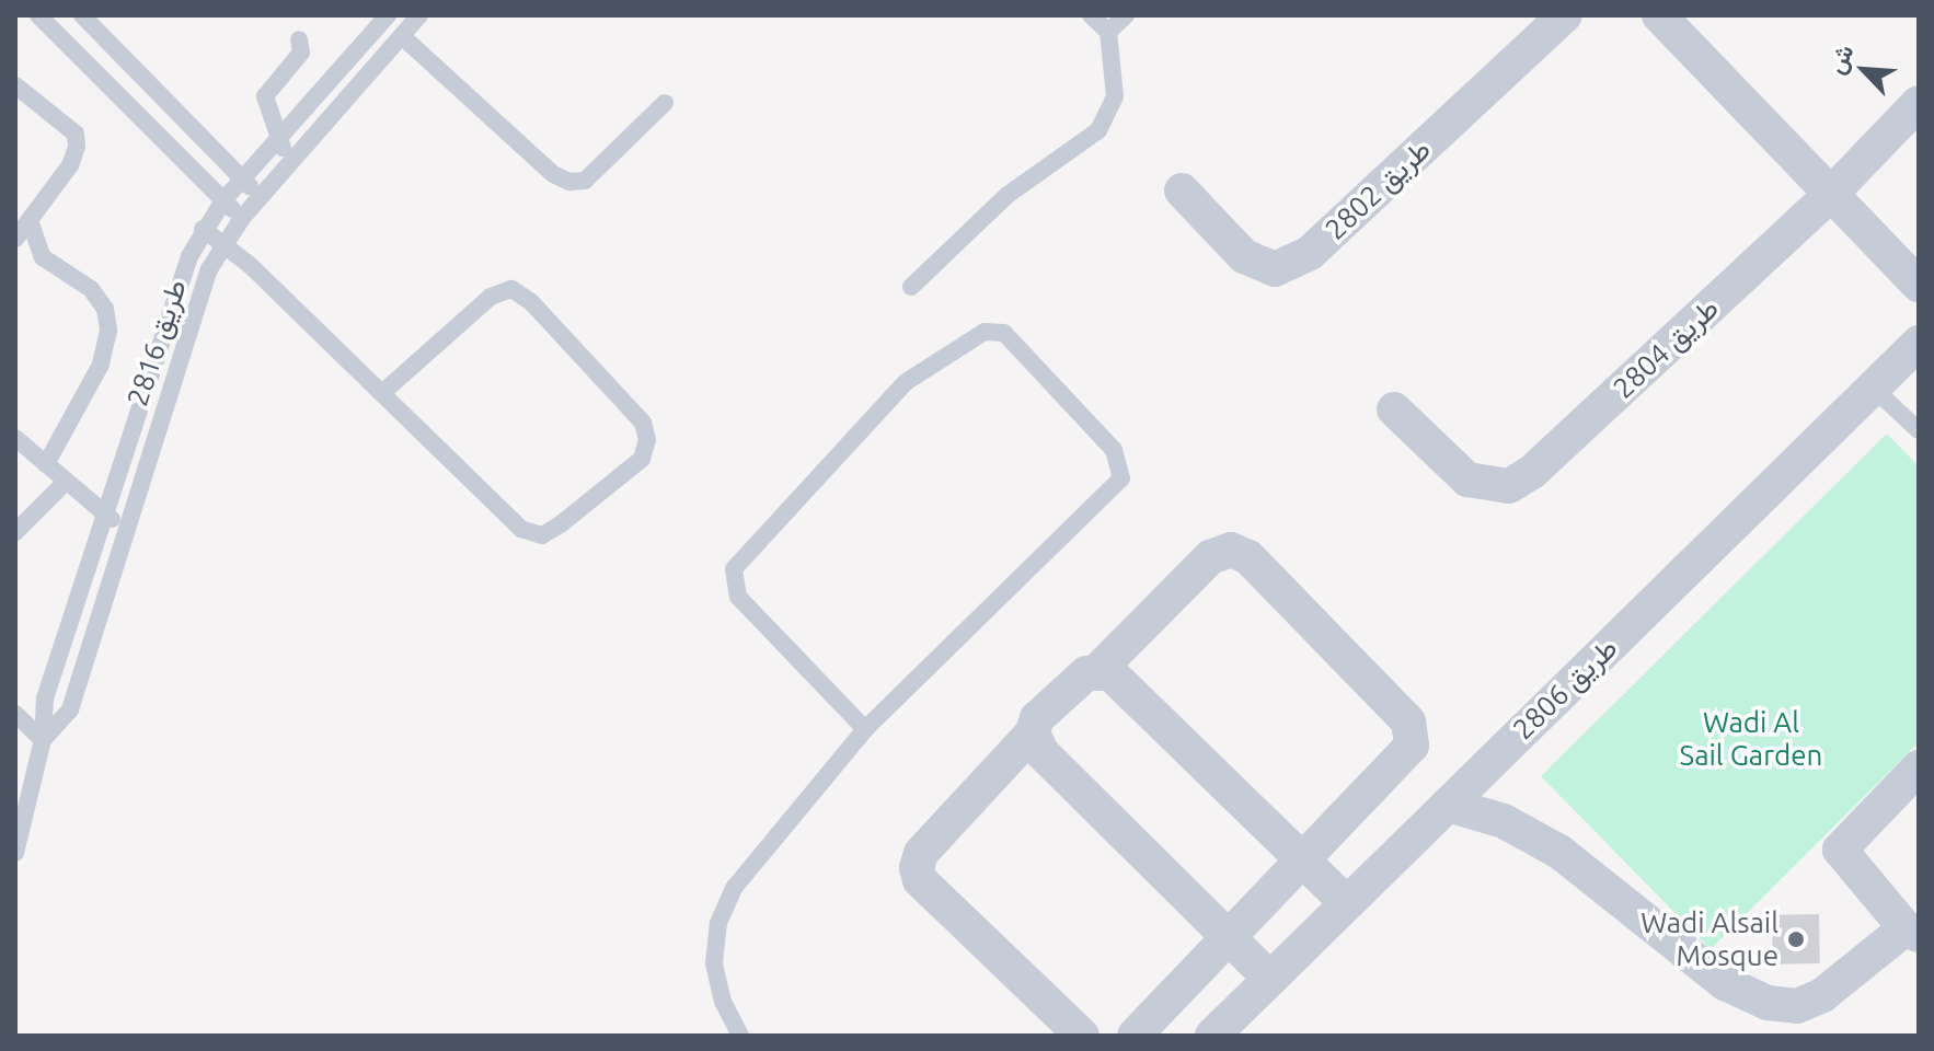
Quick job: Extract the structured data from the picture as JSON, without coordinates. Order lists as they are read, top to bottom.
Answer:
{
  "streets": {
    "street": ["طريق 2802", "طريق 2804", "طريق 2806"],
    "lane": ["طريق 2816"]
  },
  "parks": ["Wadi Al Sail Garden"],
  "places": ["Wadi Alsail Mosque"],
  "north": "top left"
}
